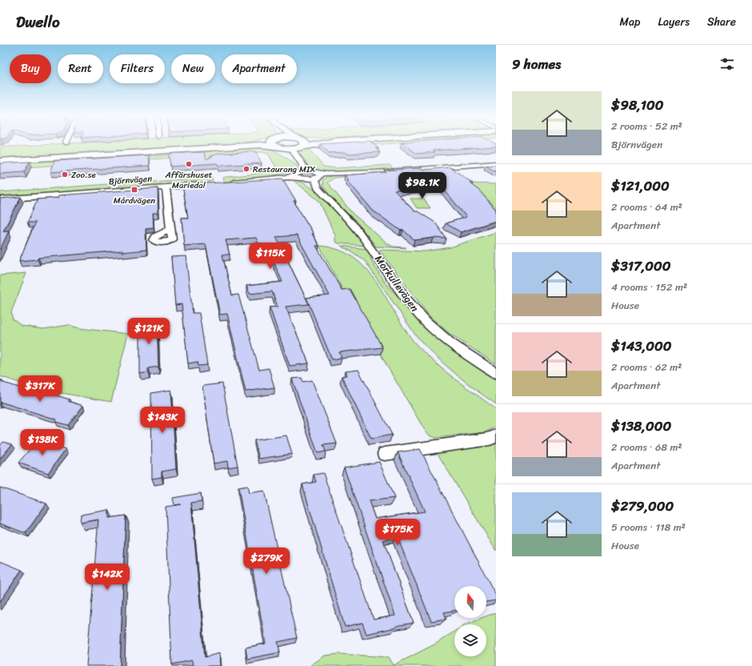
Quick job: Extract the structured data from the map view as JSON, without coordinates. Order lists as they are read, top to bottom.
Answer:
{
  "streets": {
    "street": ["Björnvägen", "Morkullevägen"]
  },
  "places": {
    "other": ["Affärshuset Mariedal", "Restaurang MIX", "Zoo.se"],
    "transit": ["Mårdvägen"]
  },
  "north": "top",
  "page": {
    "header": "Dwello",
    "nav": ["Map", "Layers", "Share"],
    "heading": "9 homes",
    "chip": [
      "Buy",
      "Rent",
      "Filters",
      "New",
      "Apartment"
    ],
    "list": [
      {
        "name": "$98,100",
        "note": "2 rooms · 52 m² · Björnvägen"
      },
      {
        "name": "$121,000",
        "note": "2 rooms · 64 m² · Apartment"
      },
      {
        "name": "$317,000",
        "note": "4 rooms · 152 m² · House"
      },
      {
        "name": "$143,000",
        "note": "2 rooms · 62 m² · Apartment"
      },
      {
        "name": "$138,000",
        "note": "2 rooms · 68 m² · Apartment"
      },
      {
        "name": "$279,000",
        "note": "5 rooms · 118 m² · House"
      }
    ],
    "price": [
      "$98.1K",
      "$115K",
      "$121K",
      "$317K",
      "$143K",
      "$138K",
      "$175K",
      "$279K",
      "$142K"
    ]
  }
}
